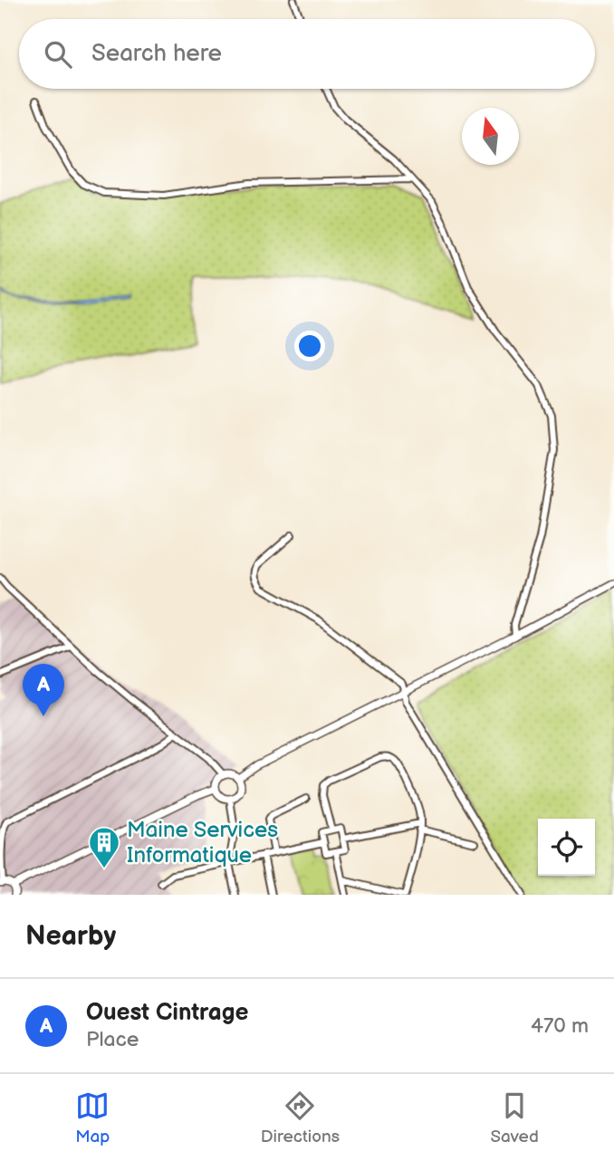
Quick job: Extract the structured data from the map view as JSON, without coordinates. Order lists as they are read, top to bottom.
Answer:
{
  "places": {
    "building": ["Maine Services Informatique"]
  },
  "north": "top",
  "page": {
    "search": "Search here",
    "pins": "A",
    "heading": "Nearby",
    "list": [
      {
        "mark": "A",
        "name": "Ouest Cintrage",
        "note": "Place",
        "value": "470 m"
      }
    ],
    "nav": ["Map", "Directions", "Saved"]
  }
}
